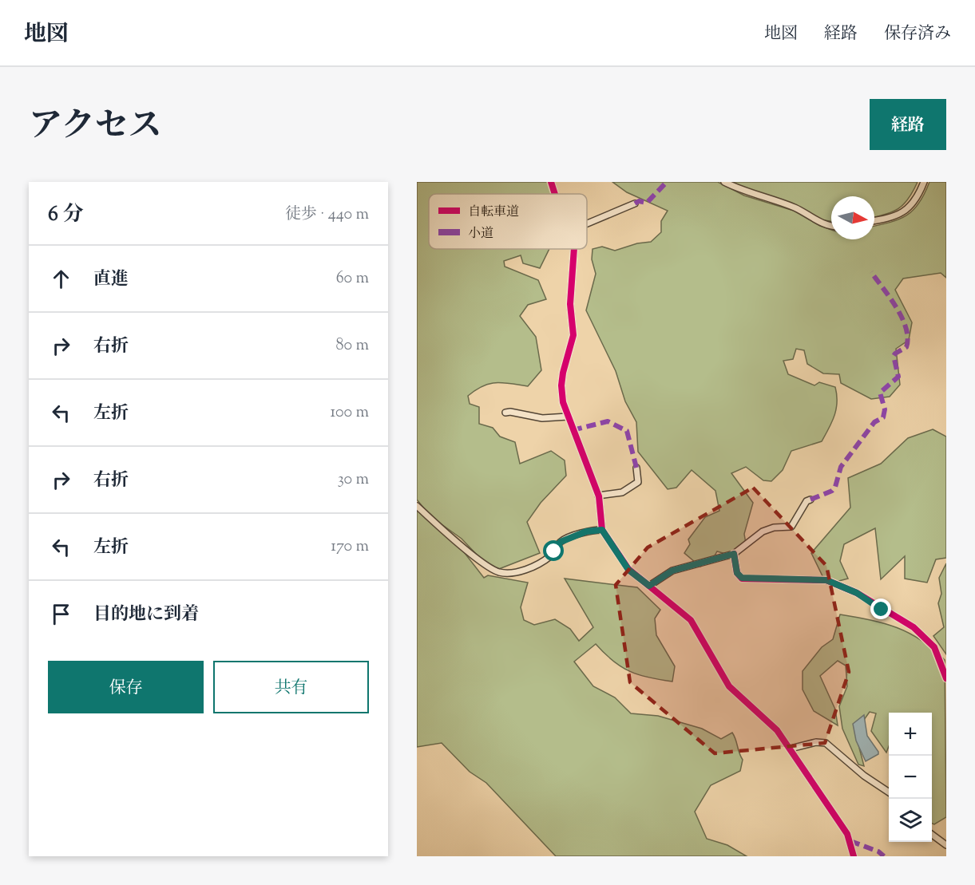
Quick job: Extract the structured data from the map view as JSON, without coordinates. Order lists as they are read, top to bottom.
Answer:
{
  "legend": ["自転車道", "小道"],
  "north": "right",
  "page": {
    "header": "地図",
    "nav": ["地図", "経路", "保存済み"],
    "title": "アクセス",
    "buttons": [
      "経路",
      ["保存", "共有"]
    ],
    "heading": ["6 分", "徒歩 · 440 m"],
    "list": [
      ["直進", "60 m"],
      ["右折", "80 m"],
      ["左折", "100 m"],
      ["右折", "30 m"],
      ["左折", "170 m"],
      "目的地に到着"
    ],
    "map_buttons": ["+", "−"]
  }
}
